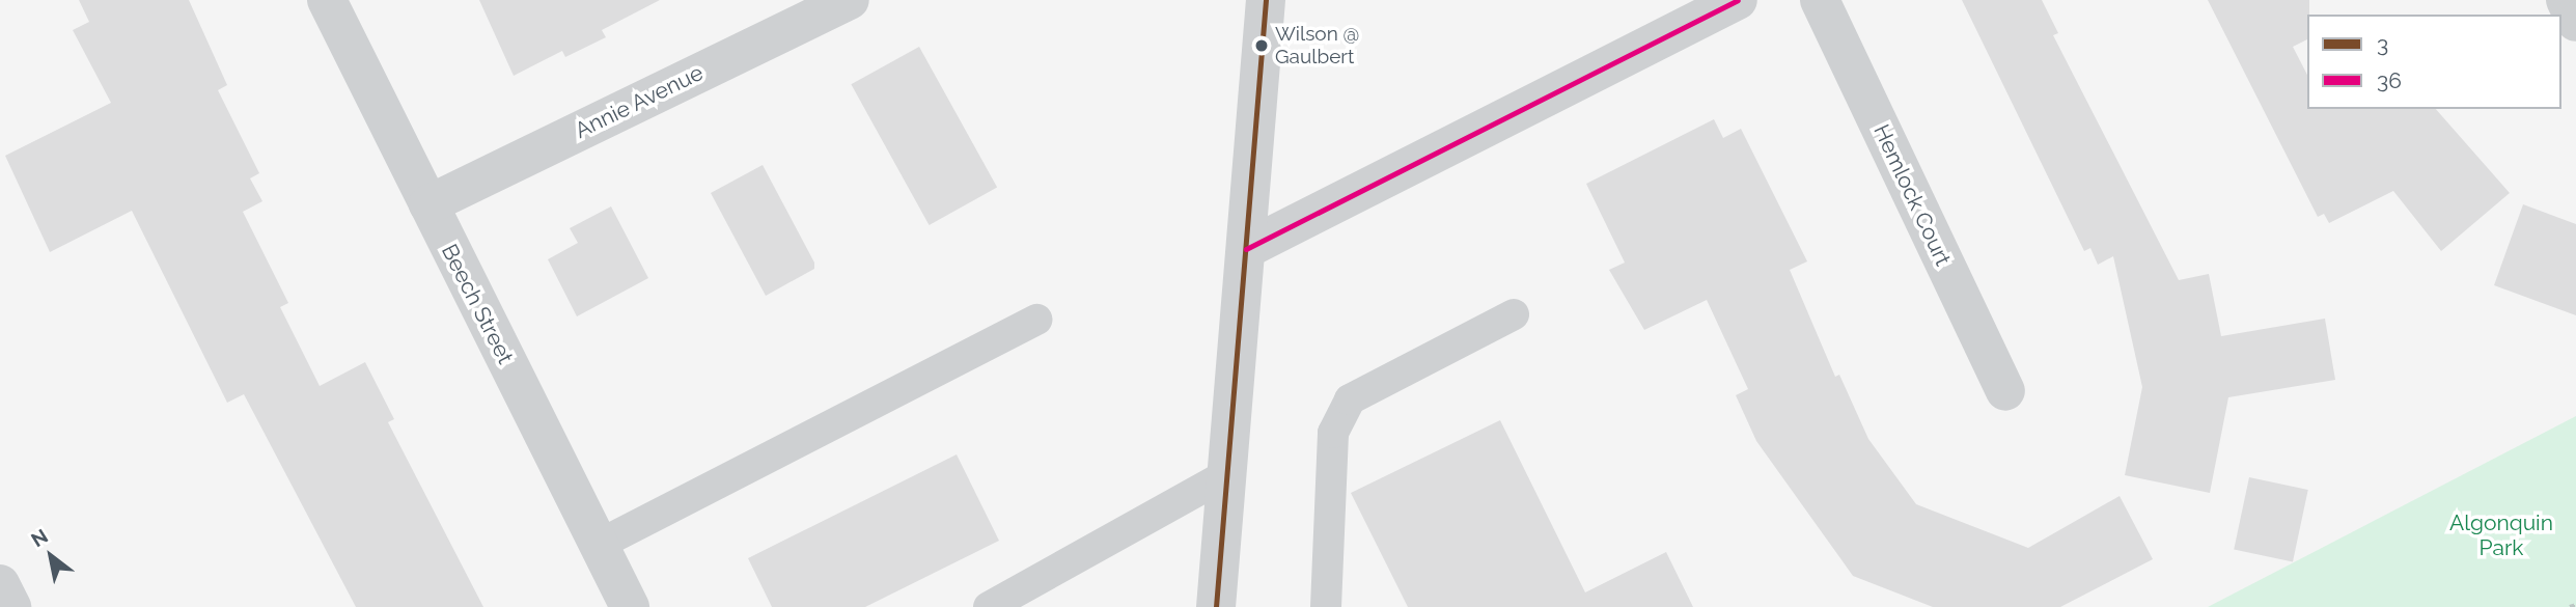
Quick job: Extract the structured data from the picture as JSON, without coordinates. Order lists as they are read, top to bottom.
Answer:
{
  "streets": {
    "street": ["Annie Avenue", "Hemlock Court", "Beech Street"]
  },
  "crossings": [
    ["Annie Avenue", "Beech Street"]
  ],
  "parks": ["Algonquin Park"],
  "places": ["Wilson @ Gaulbert"],
  "lines": ["transit line 3", "transit line 36"],
  "legend": ["3", "36"],
  "north": "top left"
}
